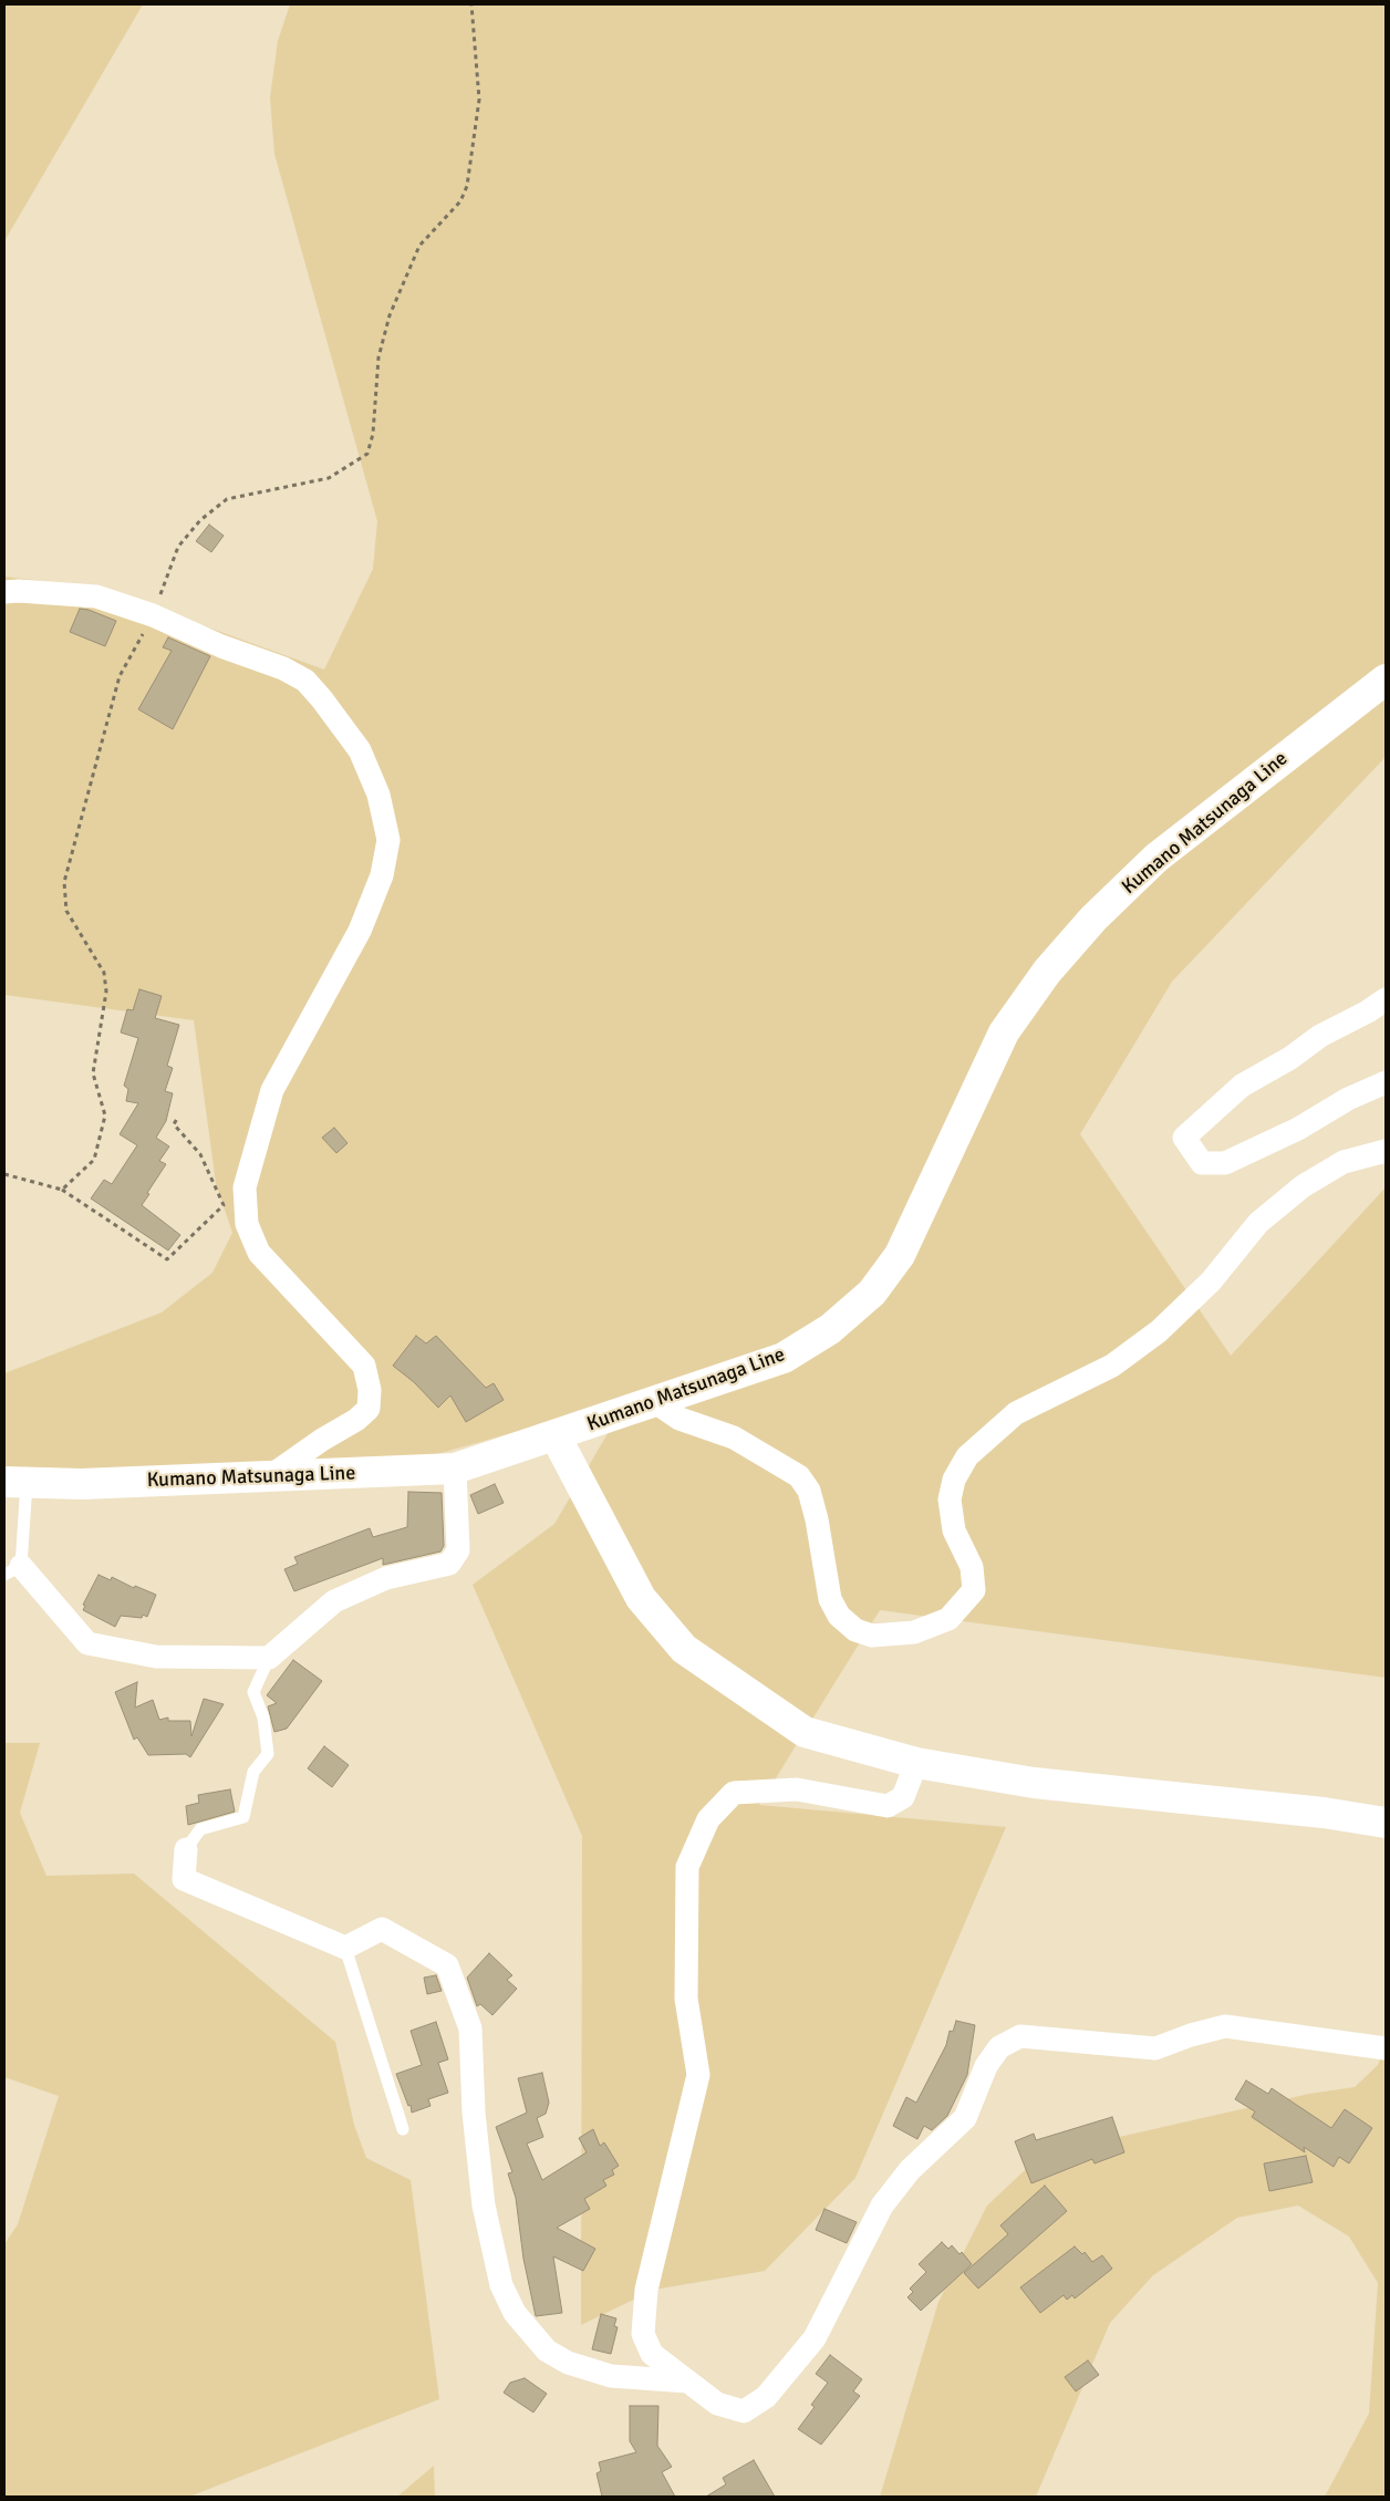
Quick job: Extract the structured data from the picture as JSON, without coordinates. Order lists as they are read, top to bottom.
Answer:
{
  "streets": {
    "main road": ["Kumano Matsunaga Line"]
  }
}
